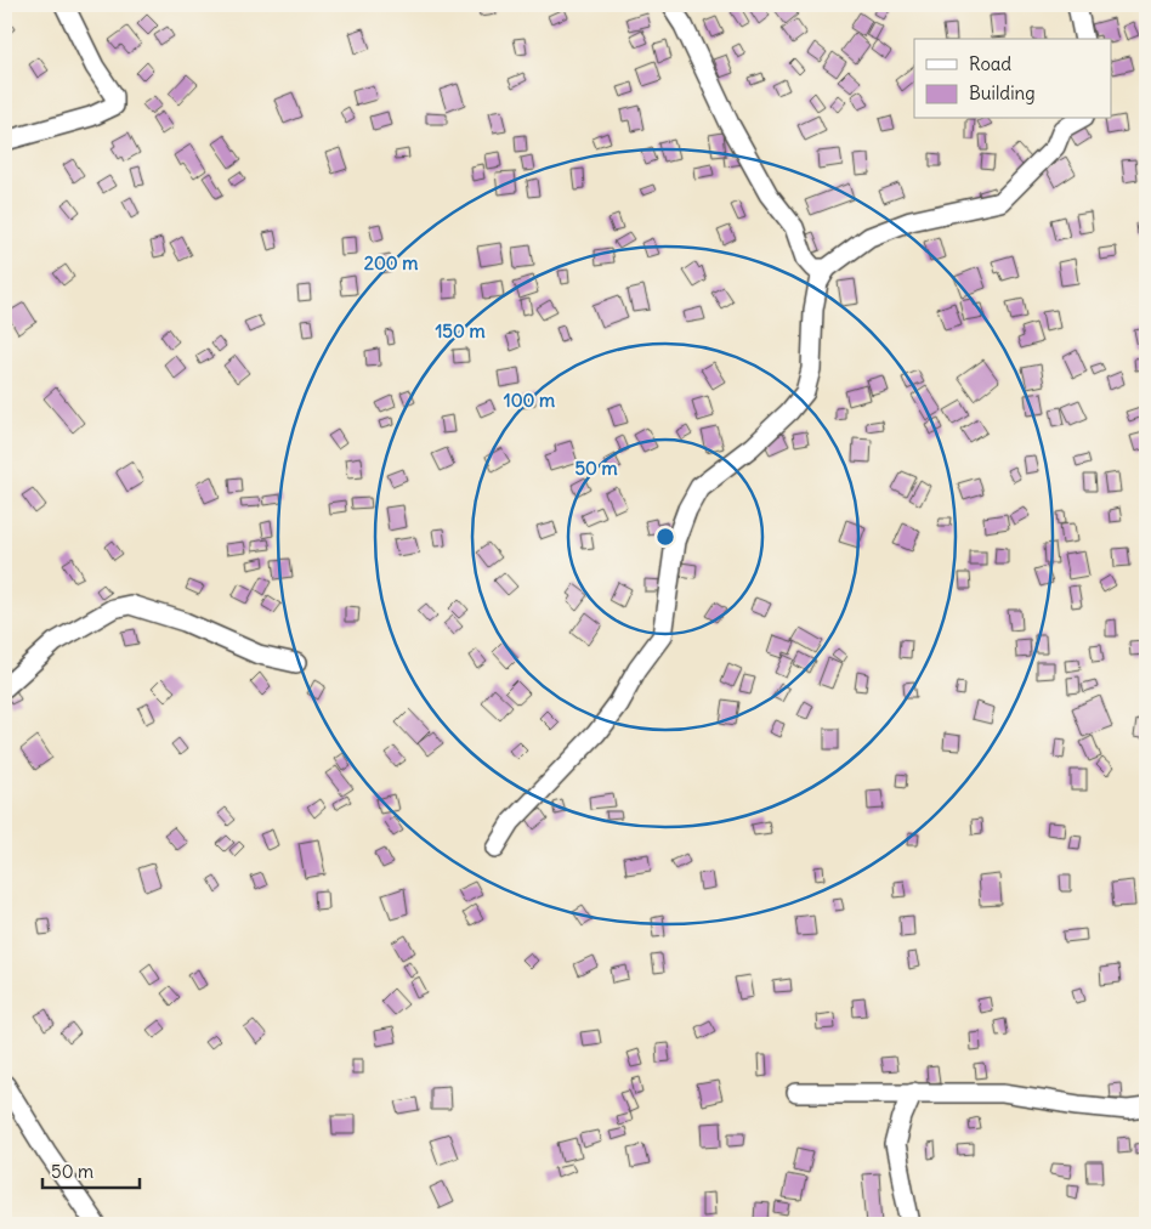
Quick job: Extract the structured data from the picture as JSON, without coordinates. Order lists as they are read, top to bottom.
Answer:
{
  "legend": ["Road", "Building"],
  "scale_bar": "50 m",
  "rings": [
    "200 m",
    "150 m",
    "100 m",
    "50 m"
  ]
}
